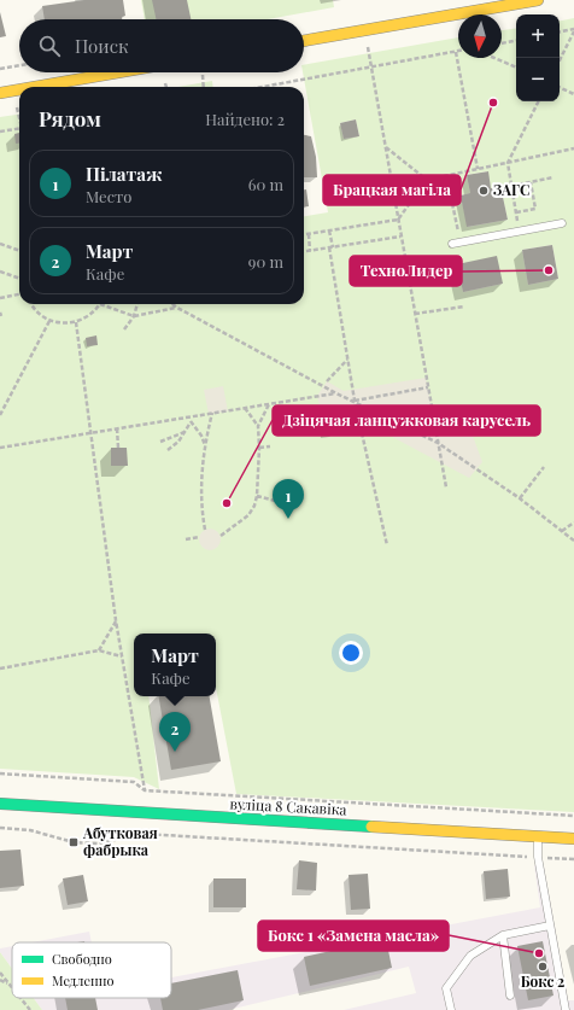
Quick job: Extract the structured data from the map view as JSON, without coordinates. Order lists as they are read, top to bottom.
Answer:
{
  "streets": {
    "main road": ["вуліца 8 Сакавіка"]
  },
  "places": {
    "other": [
      "Брацкая магіла",
      "ЗАГС",
      "ТехноЛидер",
      "Дзіцячая ланцужковая карусель",
      "Бокс 1 «Замена масла»",
      "Бокс 2"
    ],
    "transit": ["Абутковая фабрыка"]
  },
  "legend": ["Свободно", "Медленно"],
  "north": "bottom",
  "page": {
    "map_buttons": ["+", "−"],
    "search": "Поиск",
    "heading": ["Рядом", "Найдено: 2"],
    "list": [
      {
        "mark": "1",
        "name": "Пілатаж",
        "note": "Место",
        "value": "60 m"
      },
      {
        "mark": "2",
        "name": "Март",
        "note": "Кафе",
        "value": "90 m"
      }
    ],
    "pins": ["1", "2"],
    "popup": ["Март", "Кафе"]
  }
}
